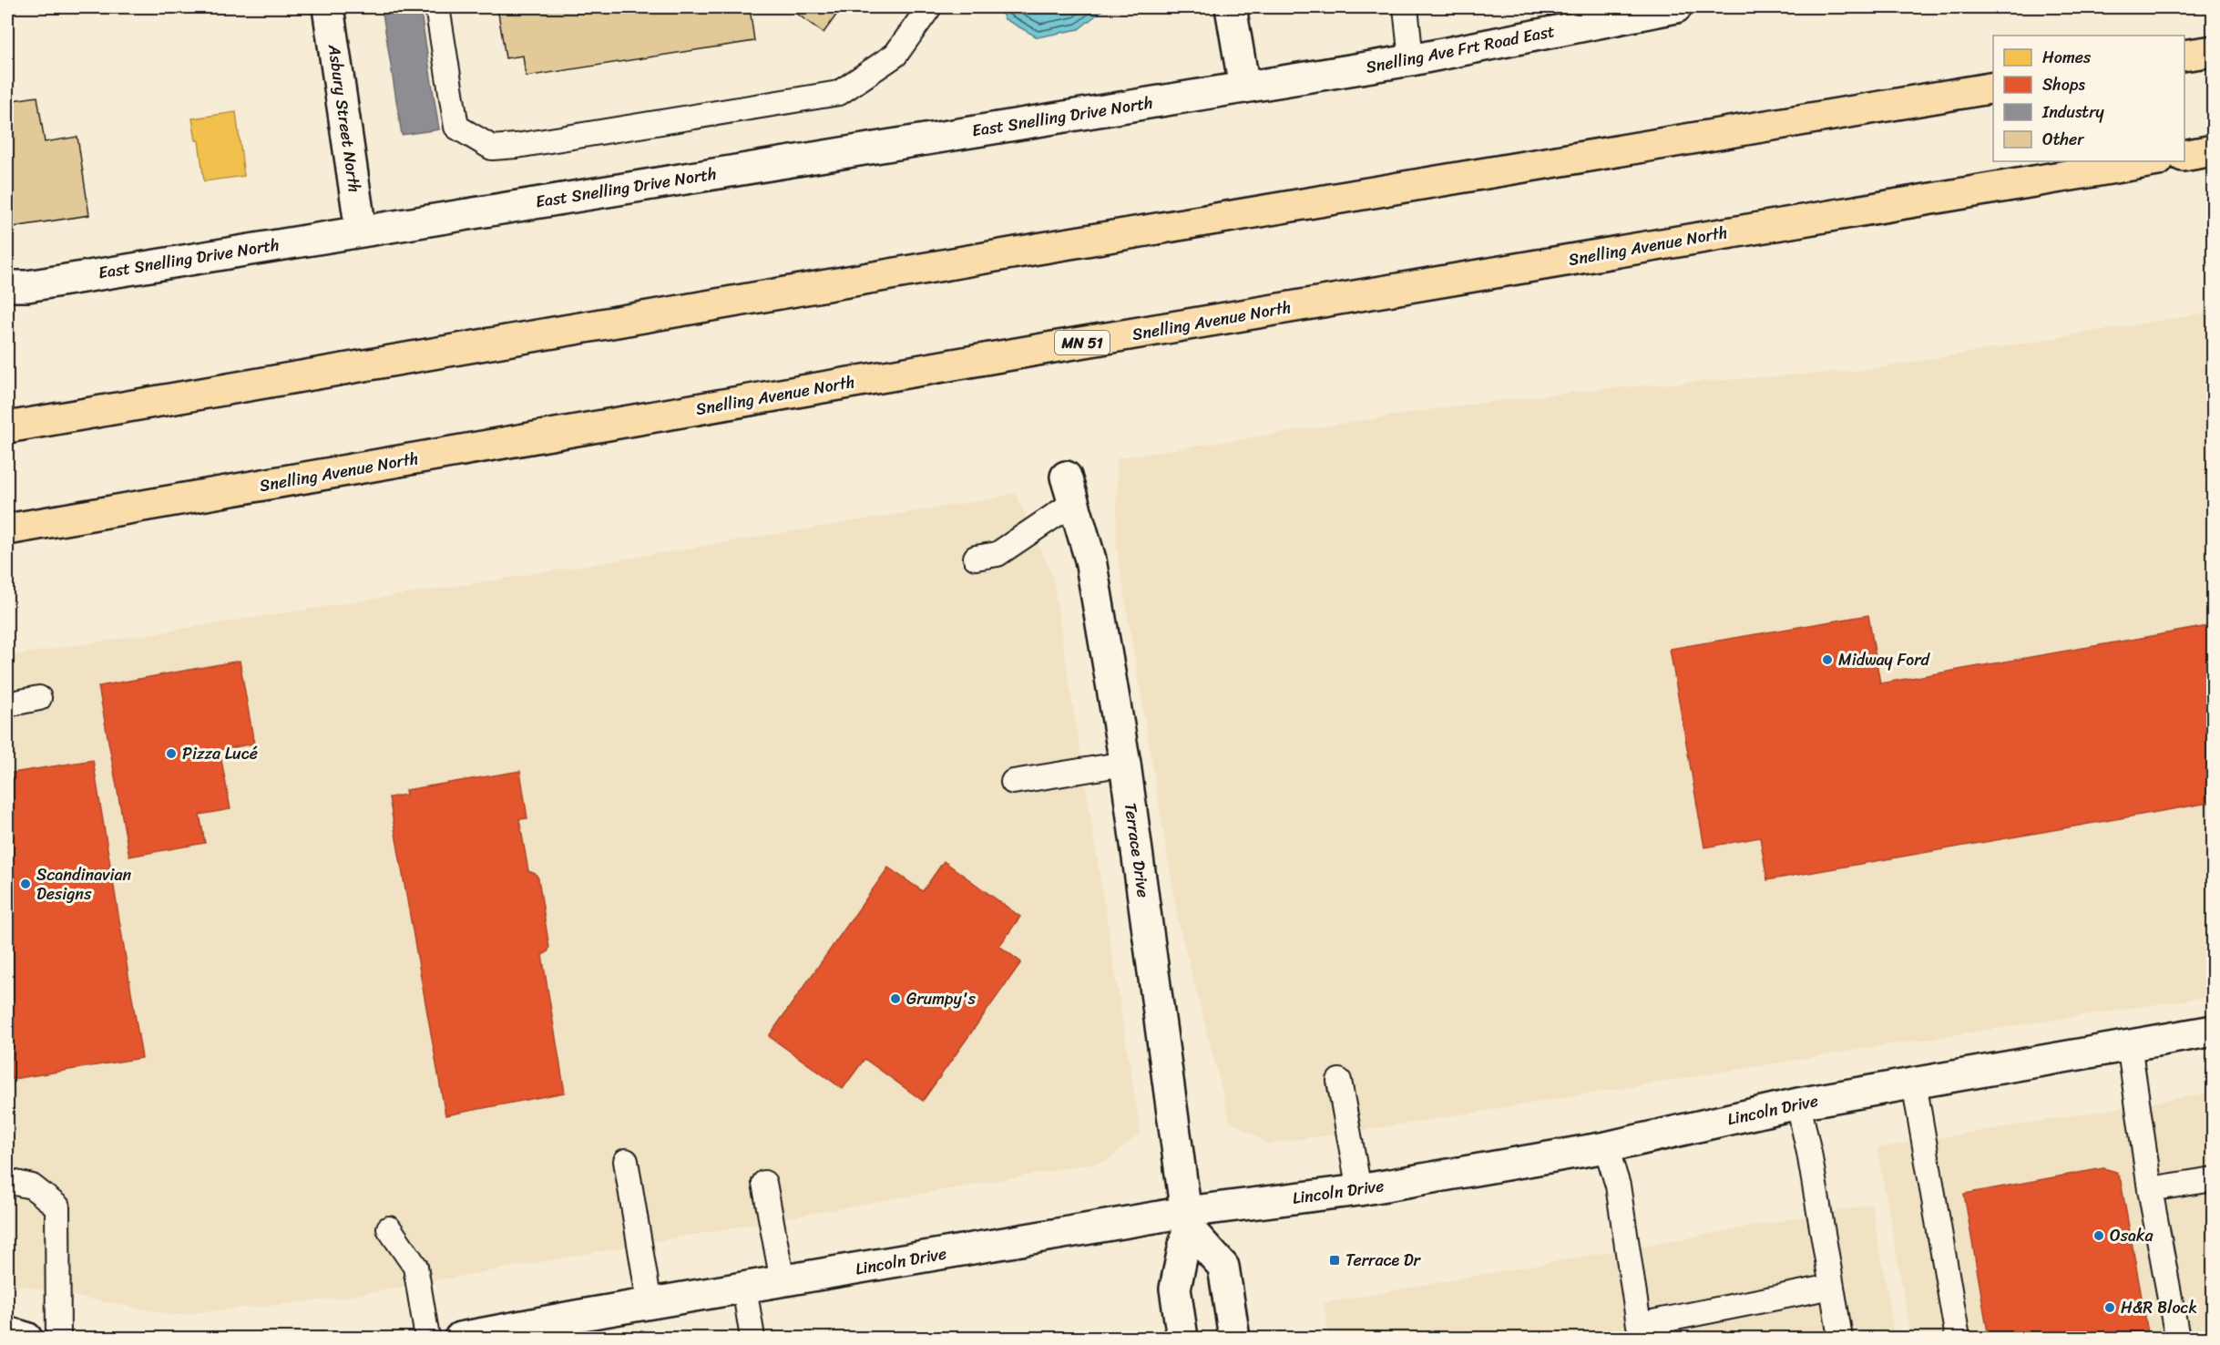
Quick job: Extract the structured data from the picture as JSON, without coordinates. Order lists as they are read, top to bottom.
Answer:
{
  "streets": {
    "highway": ["Snelling Avenue North", "MN 51"],
    "street": [
      "Snelling Ave Frt Road East",
      "East Snelling Drive North",
      "Asbury Street North",
      "Terrace Drive",
      "Lincoln Drive"
    ]
  },
  "crossings": [
    ["Snelling Ave Frt Road East", "East Snelling Drive North"],
    ["East Snelling Drive North", "Asbury Street North"],
    ["Terrace Drive", "Lincoln Drive"]
  ],
  "places": {
    "other": [
      "Midway Ford",
      "Pizza Lucé",
      "Scandinavian Designs",
      "Grumpy's",
      "Osaka",
      "H&R Block"
    ],
    "transit": ["Terrace Dr"]
  },
  "legend": [
    "Homes",
    "Shops",
    "Industry",
    "Other"
  ]
}
